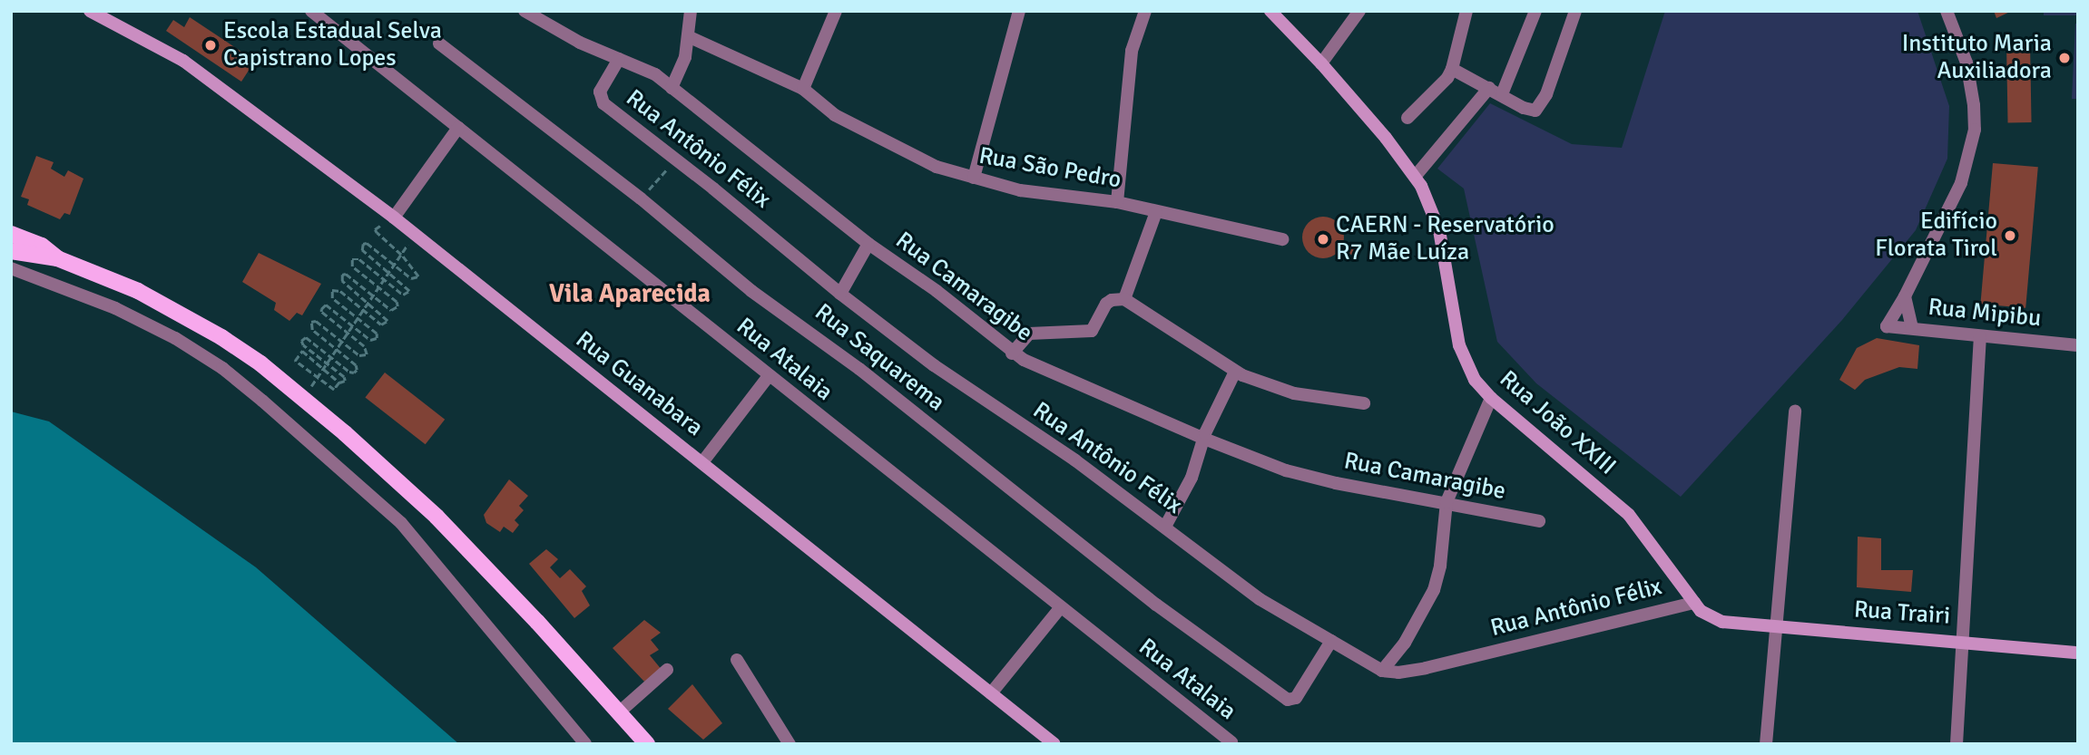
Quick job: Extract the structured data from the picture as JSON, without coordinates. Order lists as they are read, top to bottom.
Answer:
{
  "streets": {
    "street": [
      "Rua Antônio Félix",
      "Rua São Pedro",
      "Rua Camaragibe",
      "Rua Mipibu",
      "Rua Saquarema",
      "Rua Atalaia",
      "Rua Guanabara",
      "Rua João XXIII",
      "Rua Trairi"
    ]
  },
  "crossings": [
    ["Rua Antônio Félix", "Rua Camaragibe"],
    ["Rua Antônio Félix", "Rua Saquarema"],
    ["Rua Antônio Félix", "Rua João XXIII"],
    ["Rua João XXIII", "Rua Trairi"]
  ],
  "districts": ["Vila Aparecida"],
  "places": [
    "Escola Estadual Selva Capistrano Lopes",
    "Instituto Maria Auxiliadora",
    "Edifício Florata Tirol",
    "CAERN - Reservatório R7 Mãe Luíza"
  ]
}
